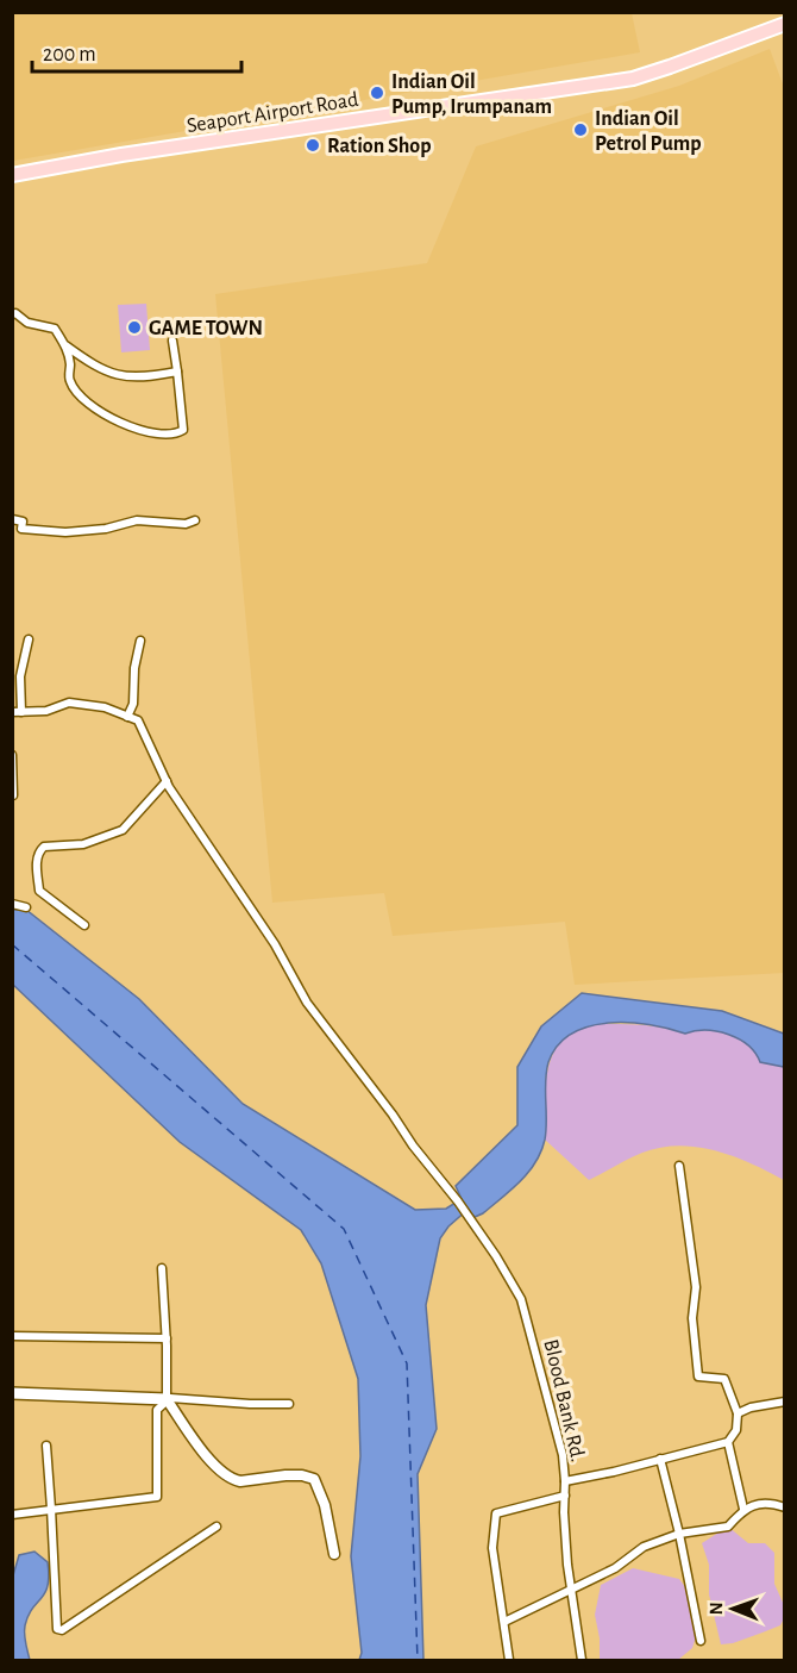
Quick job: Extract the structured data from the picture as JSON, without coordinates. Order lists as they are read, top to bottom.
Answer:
{
  "streets": {
    "main road": ["Seaport Airport Road"],
    "street": ["Blood Bank Rd."]
  },
  "places": [
    "Indian Oil Pump, Irumpanam",
    "Indian Oil Petrol Pump",
    "Ration Shop",
    "GAME TOWN"
  ],
  "scale_bar": "200 m",
  "north": "left"
}
